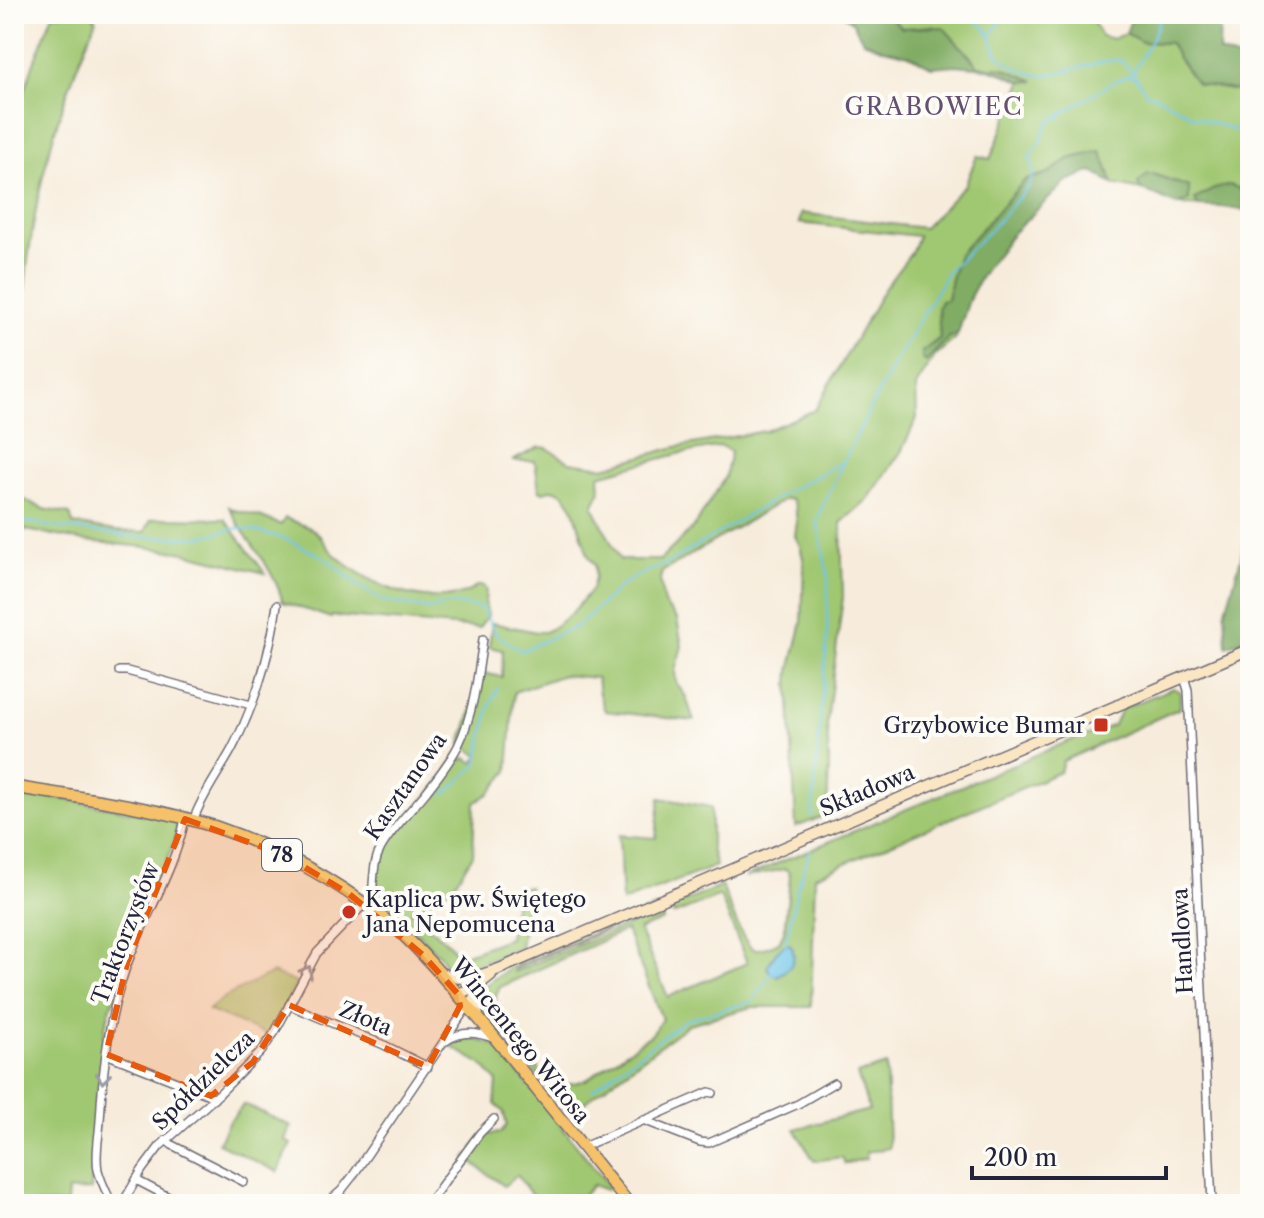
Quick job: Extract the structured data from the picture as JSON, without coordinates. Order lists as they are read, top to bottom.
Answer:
{
  "streets": {
    "main road": ["Składowa", "78", "Wincentego Witosa"],
    "street": [
      "Kasztanowa",
      "Traktorzystów",
      "Handlowa",
      "Złota",
      "Spółdzielcza"
    ]
  },
  "crossings": [
    ["Kasztanowa", "Wincentego Witosa"],
    ["Kasztanowa", "Spółdzielcza"],
    ["Składowa", "Handlowa"],
    ["Składowa", "Wincentego Witosa"],
    ["Traktorzystów", "Wincentego Witosa"],
    ["Złota", "Spółdzielcza"],
    ["Wincentego Witosa", "Spółdzielcza"]
  ],
  "districts": ["GRABOWIEC"],
  "places": {
    "transit": ["Grzybowice Bumar"],
    "other": ["Kaplica pw. Świętego Jana Nepomucena"]
  },
  "scale_bar": "200 m"
}
